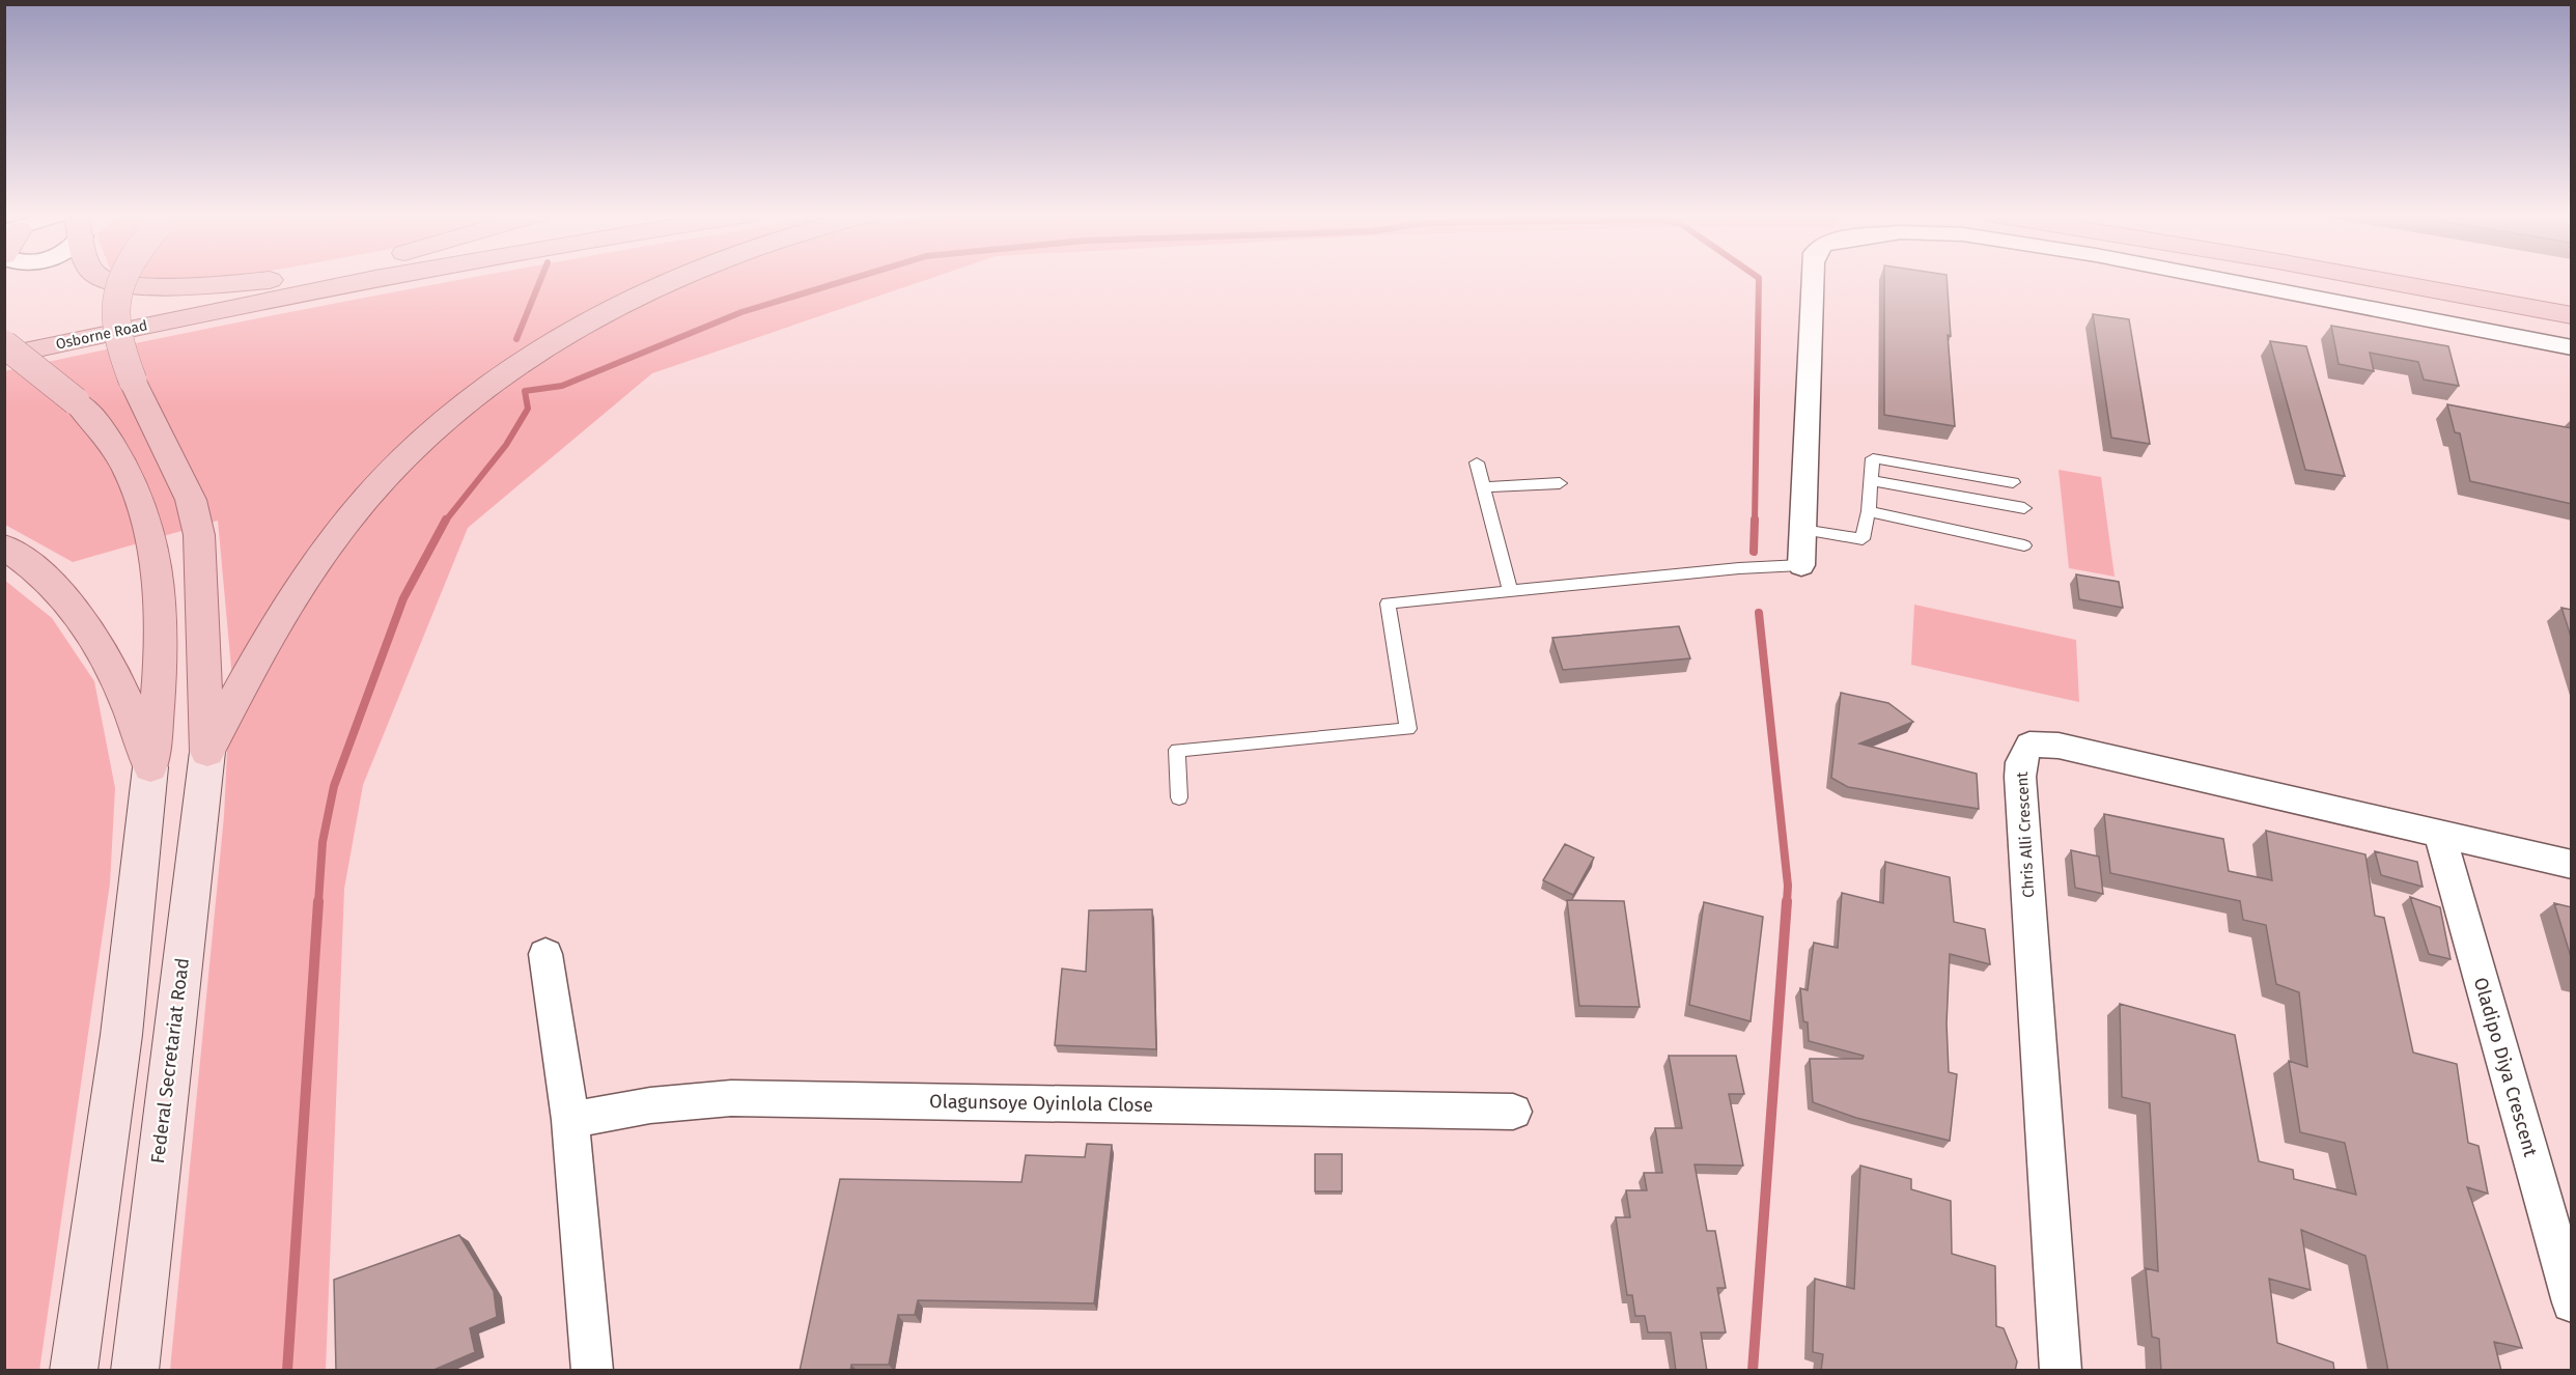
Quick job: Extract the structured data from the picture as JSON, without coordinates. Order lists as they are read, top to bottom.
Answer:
{
  "streets": {
    "main road": ["Osborne Road", "Federal Secretariat Road"],
    "street": ["Chris Alli Crescent", "Oladipo Diya Crescent", "Olagunsoye Oyinlola Close"]
  },
  "crossings": [
    ["Chris Alli Crescent", "Oladipo Diya Crescent"]
  ]
}
